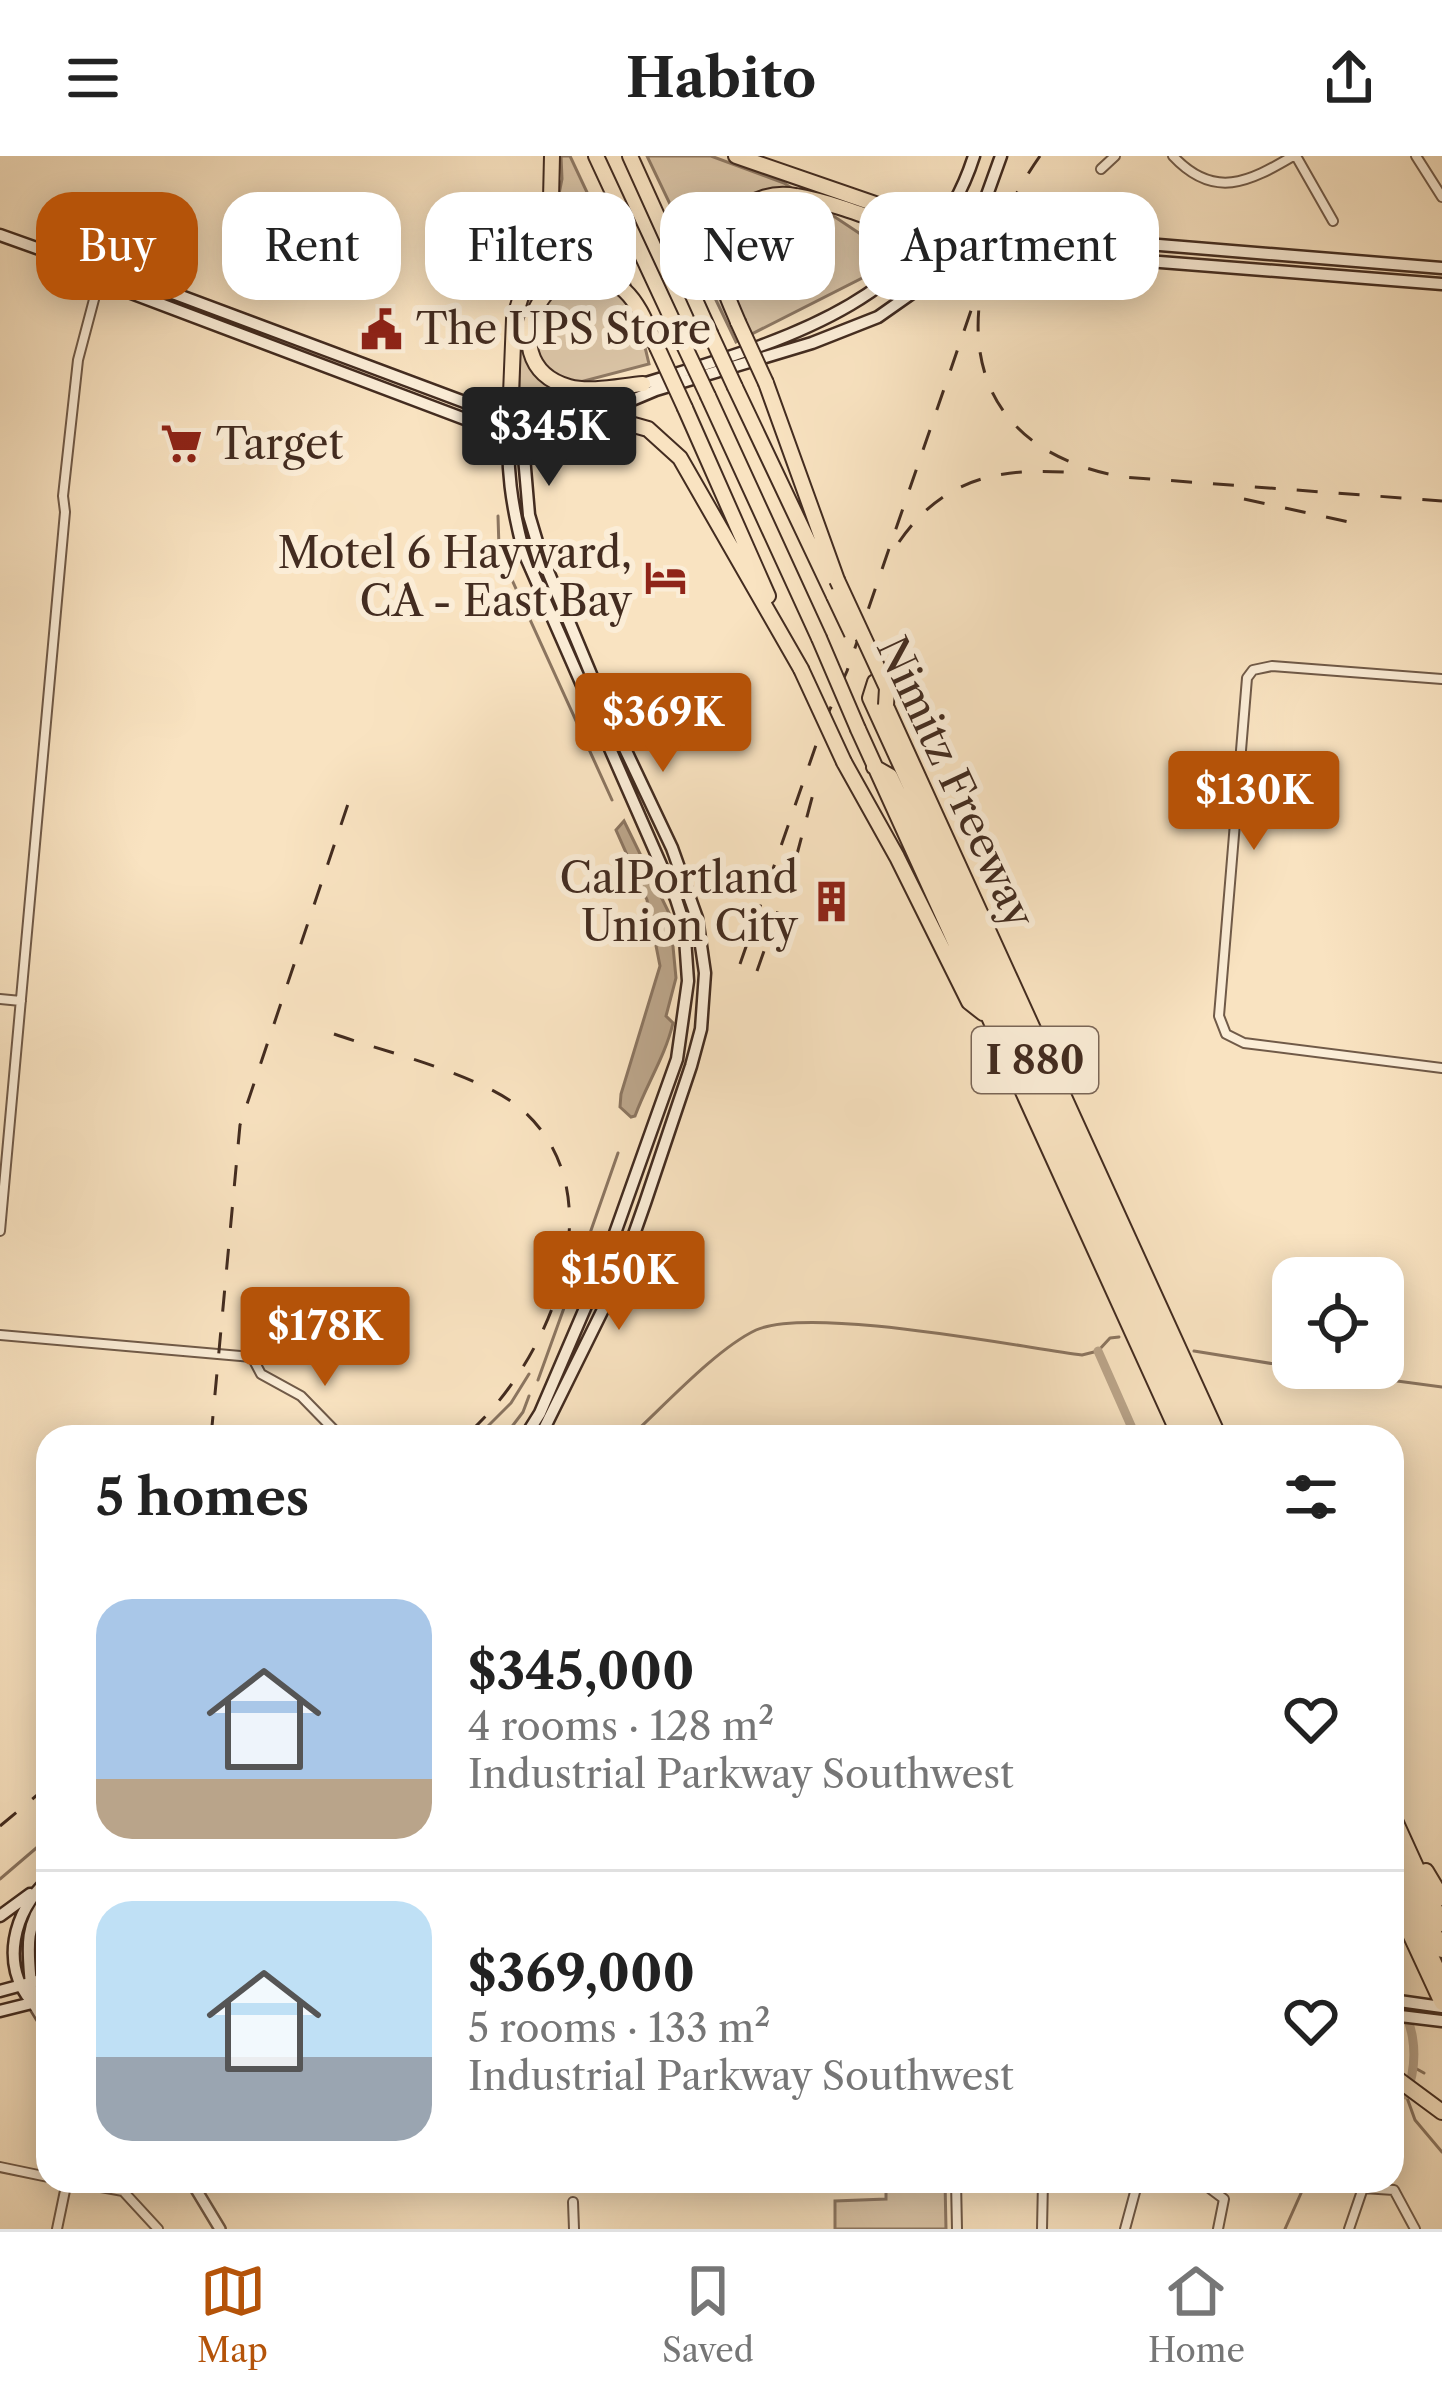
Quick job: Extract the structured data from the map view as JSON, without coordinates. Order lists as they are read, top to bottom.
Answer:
{
  "streets": {
    "highway": ["Nimitz Freeway", "I 880"]
  },
  "crossings": [
    ["Nimitz Freeway", "I 880"]
  ],
  "places": {
    "public building": ["The UPS Store"],
    "supermarket": ["Target"],
    "hotel": ["Motel 6 Hayward, CA - East Bay"],
    "building": ["CalPortland Union City"]
  },
  "page": {
    "header": "Habito",
    "chip": [
      "Buy",
      "Rent",
      "Filters",
      "New",
      "Apartment"
    ],
    "price": [
      "$345K",
      "$369K",
      "$130K",
      "$150K",
      "$178K"
    ],
    "heading": "5 homes",
    "list": [
      {
        "name": "$345,000",
        "note": "4 rooms · 128 m² · Industrial Parkway Southwest"
      },
      {
        "name": "$369,000",
        "note": "5 rooms · 133 m² · Industrial Parkway Southwest"
      }
    ],
    "tabs": ["Map", "Saved", "Home"]
  }
}
